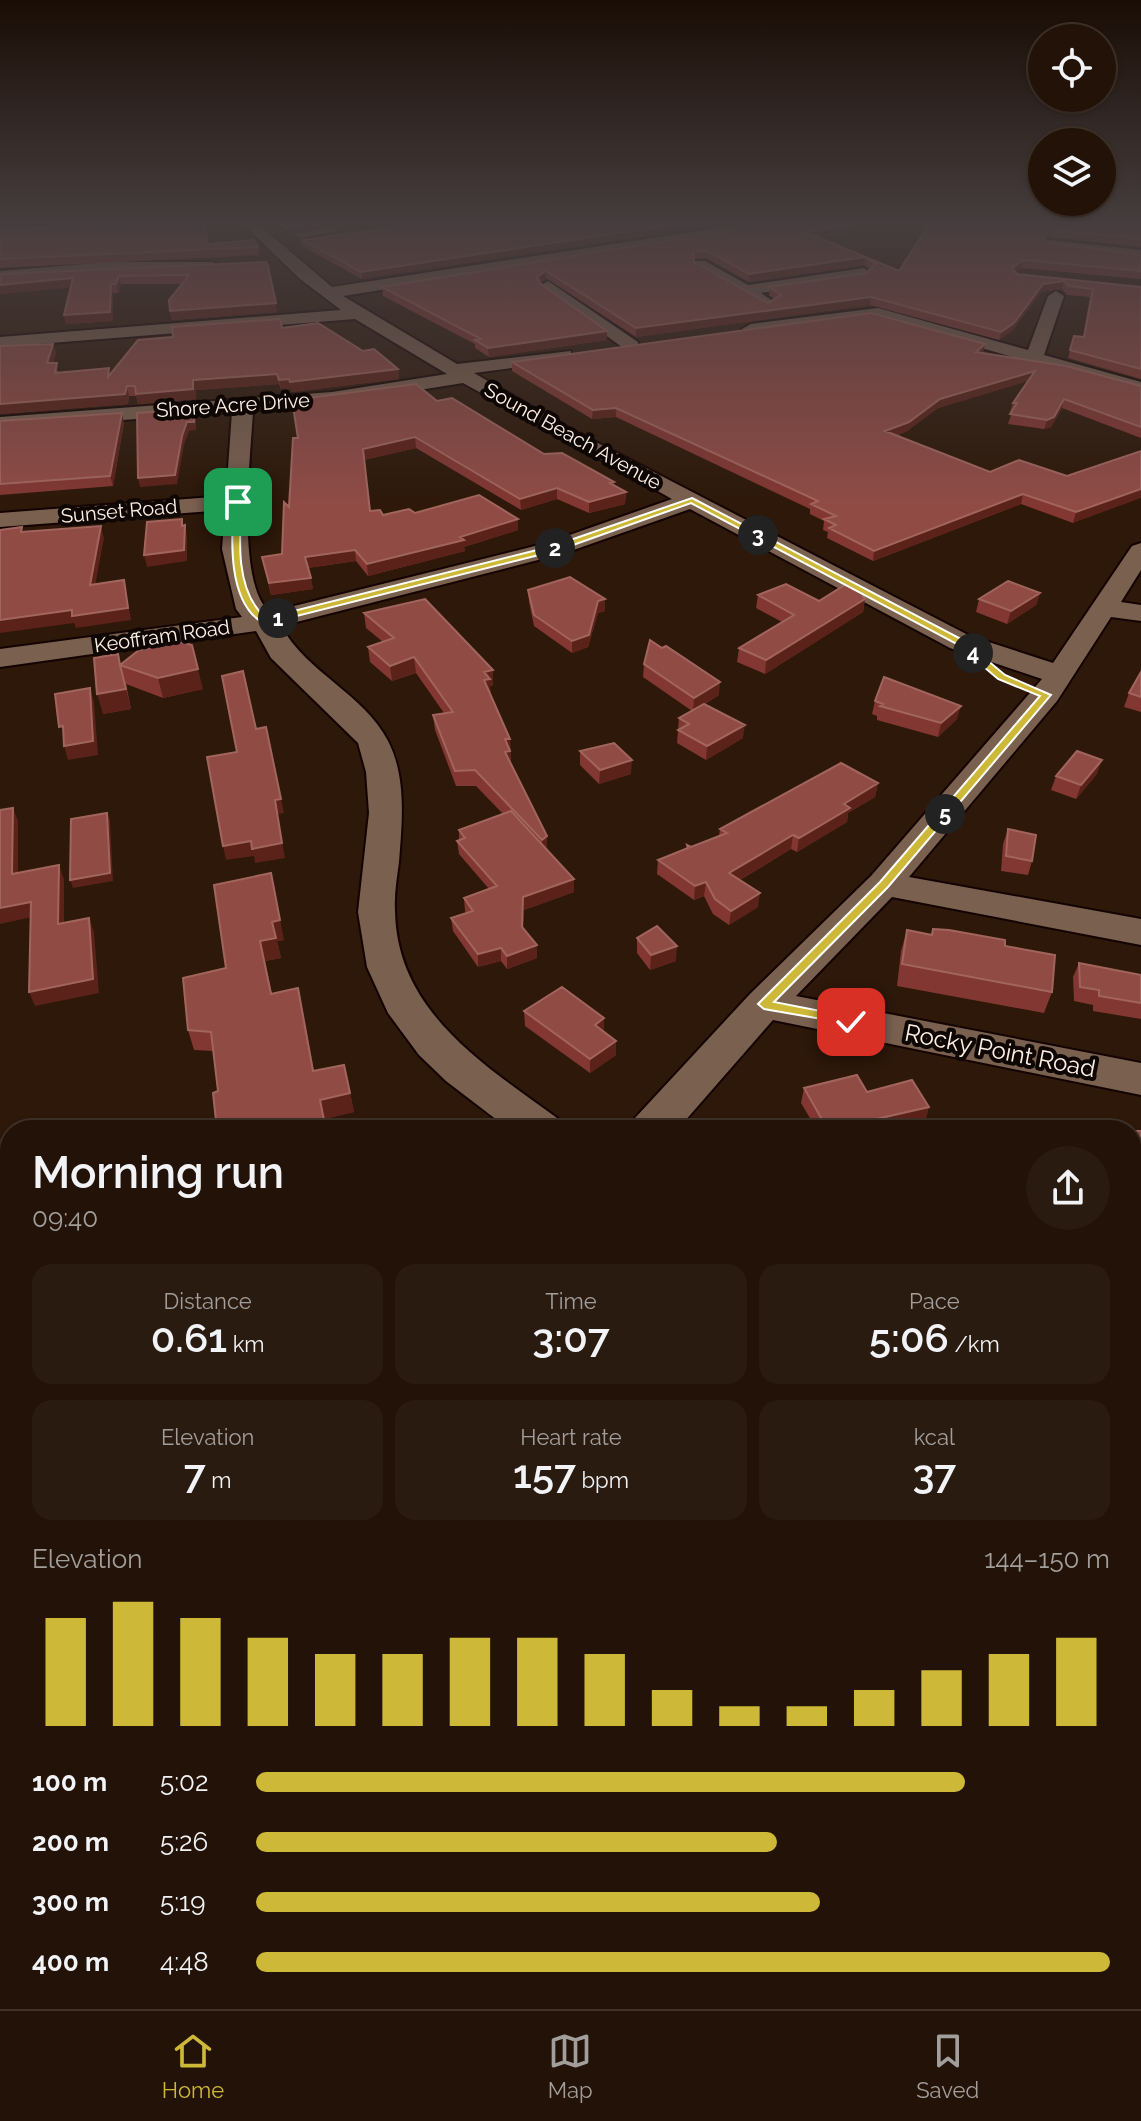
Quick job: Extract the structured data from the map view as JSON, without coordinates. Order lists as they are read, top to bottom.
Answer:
{
  "streets": {
    "street": [
      "Shore Acre Drive",
      "Sound Beach Avenue",
      "Sunset Road",
      "Keoffram Road",
      "Rocky Point Road"
    ]
  },
  "crossings": [
    ["Shore Acre Drive", "Sound Beach Avenue"],
    ["Sound Beach Avenue", "Keoffram Road"]
  ],
  "page": {
    "pins": [
      "3",
      "2",
      "1",
      "4",
      "5"
    ],
    "heading": ["Morning run", "09:40"],
    "stats": [
      ["Distance", "0.61 km"],
      ["Time", "3:07"],
      ["Pace", "5:06 /km"],
      ["Elevation", "7 m"],
      ["Heart rate", "157 bpm"],
      ["kcal", "37"]
    ],
    "chart": ["Elevation", "144–150 m"],
    "list": [
      {
        "name": "100 m",
        "note": "5:02"
      },
      {
        "name": "200 m",
        "note": "5:26"
      },
      {
        "name": "300 m",
        "note": "5:19"
      },
      {
        "name": "400 m",
        "note": "4:48"
      }
    ],
    "tabs": ["Home", "Map", "Saved"]
  }
}
